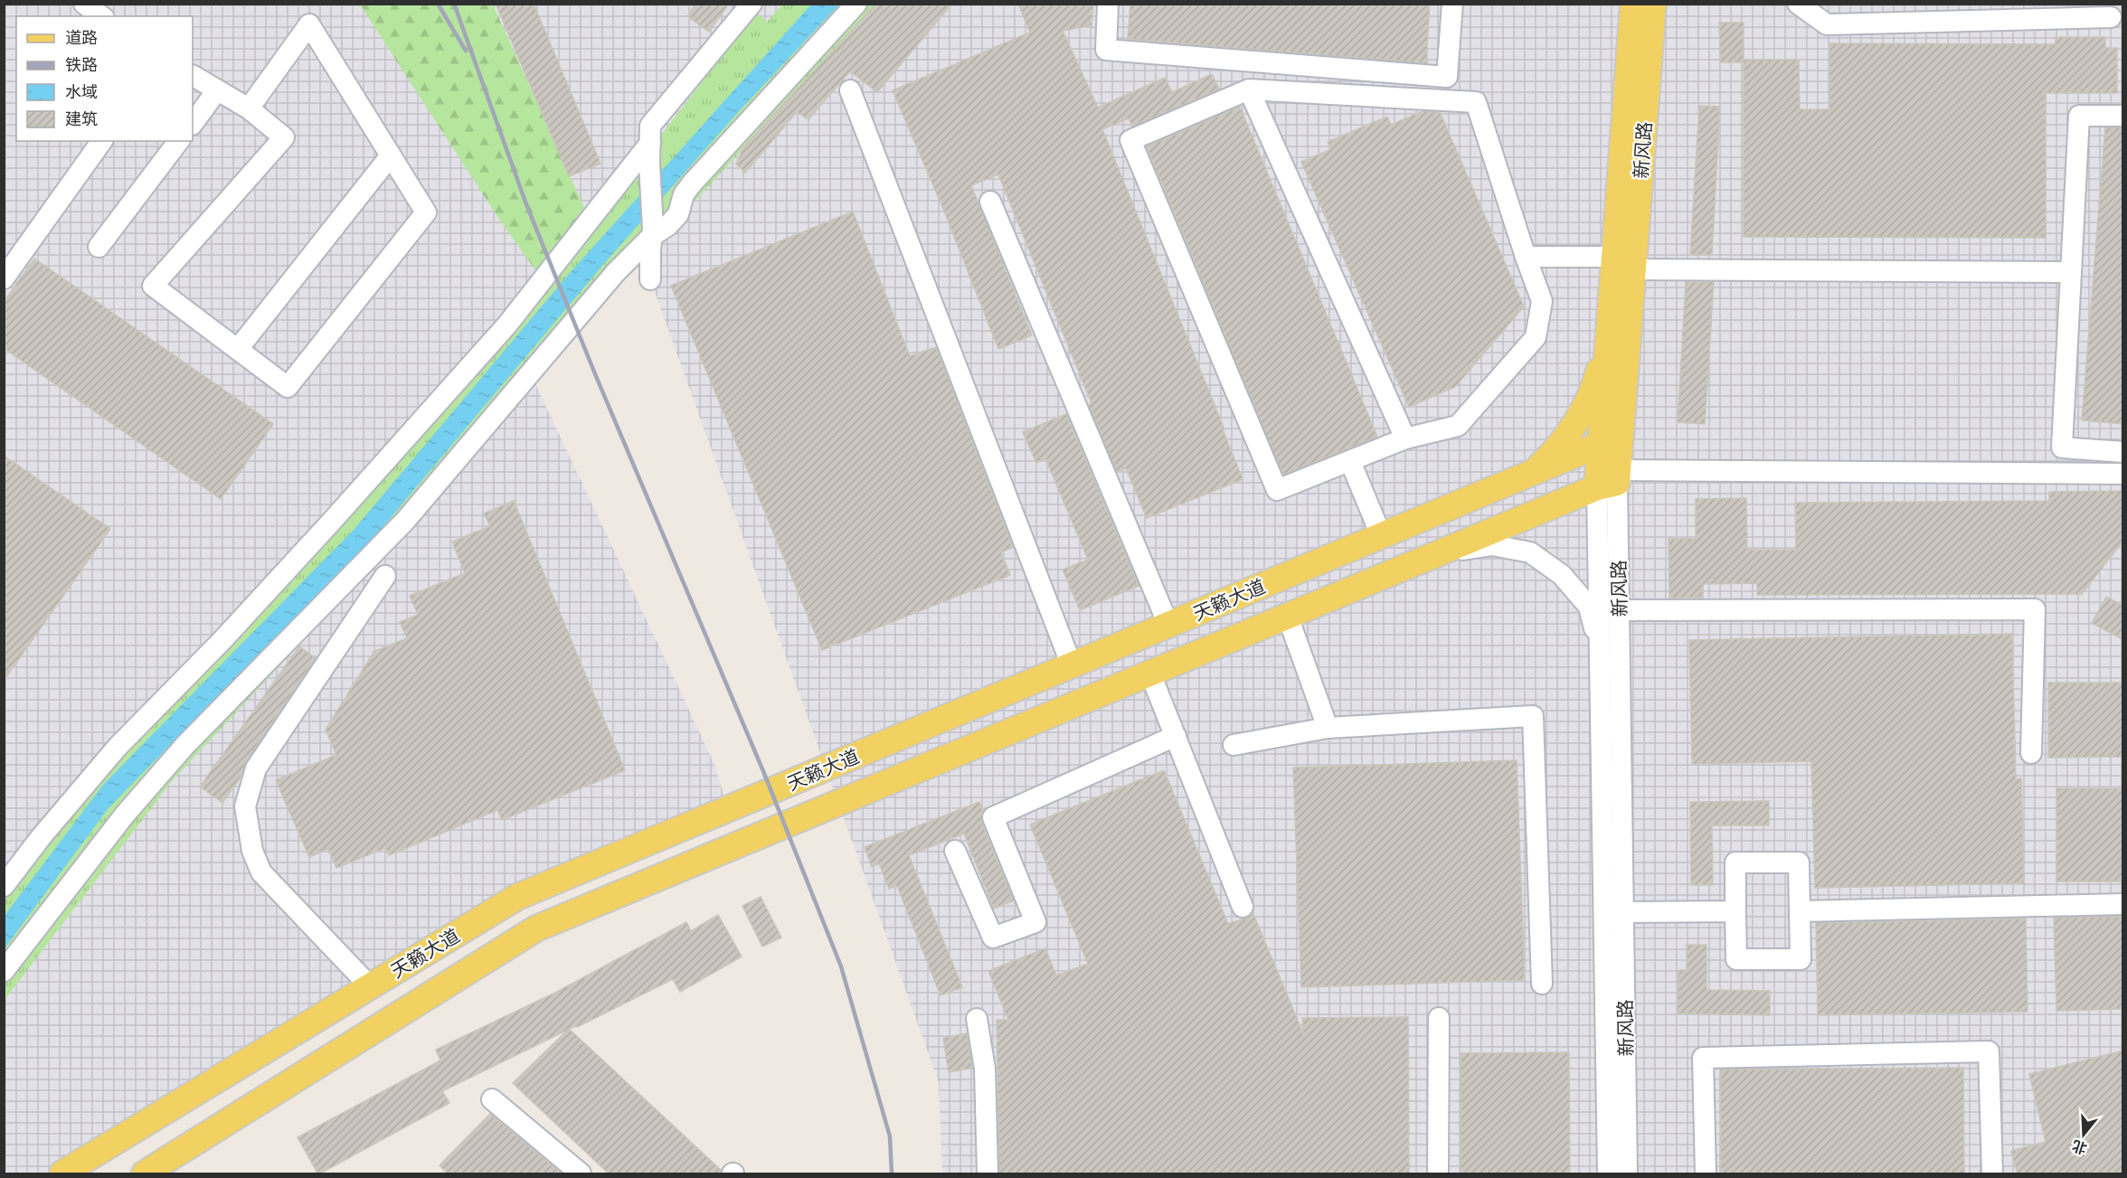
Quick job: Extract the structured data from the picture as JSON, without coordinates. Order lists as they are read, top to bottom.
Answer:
{
  "streets": {
    "main road": ["新风路", "天籁大道"]
  },
  "crossings": [
    ["新风路", "天籁大道"]
  ],
  "legend": [
    "道路",
    "铁路",
    "水域",
    "建筑"
  ],
  "north": "bottom"
}
